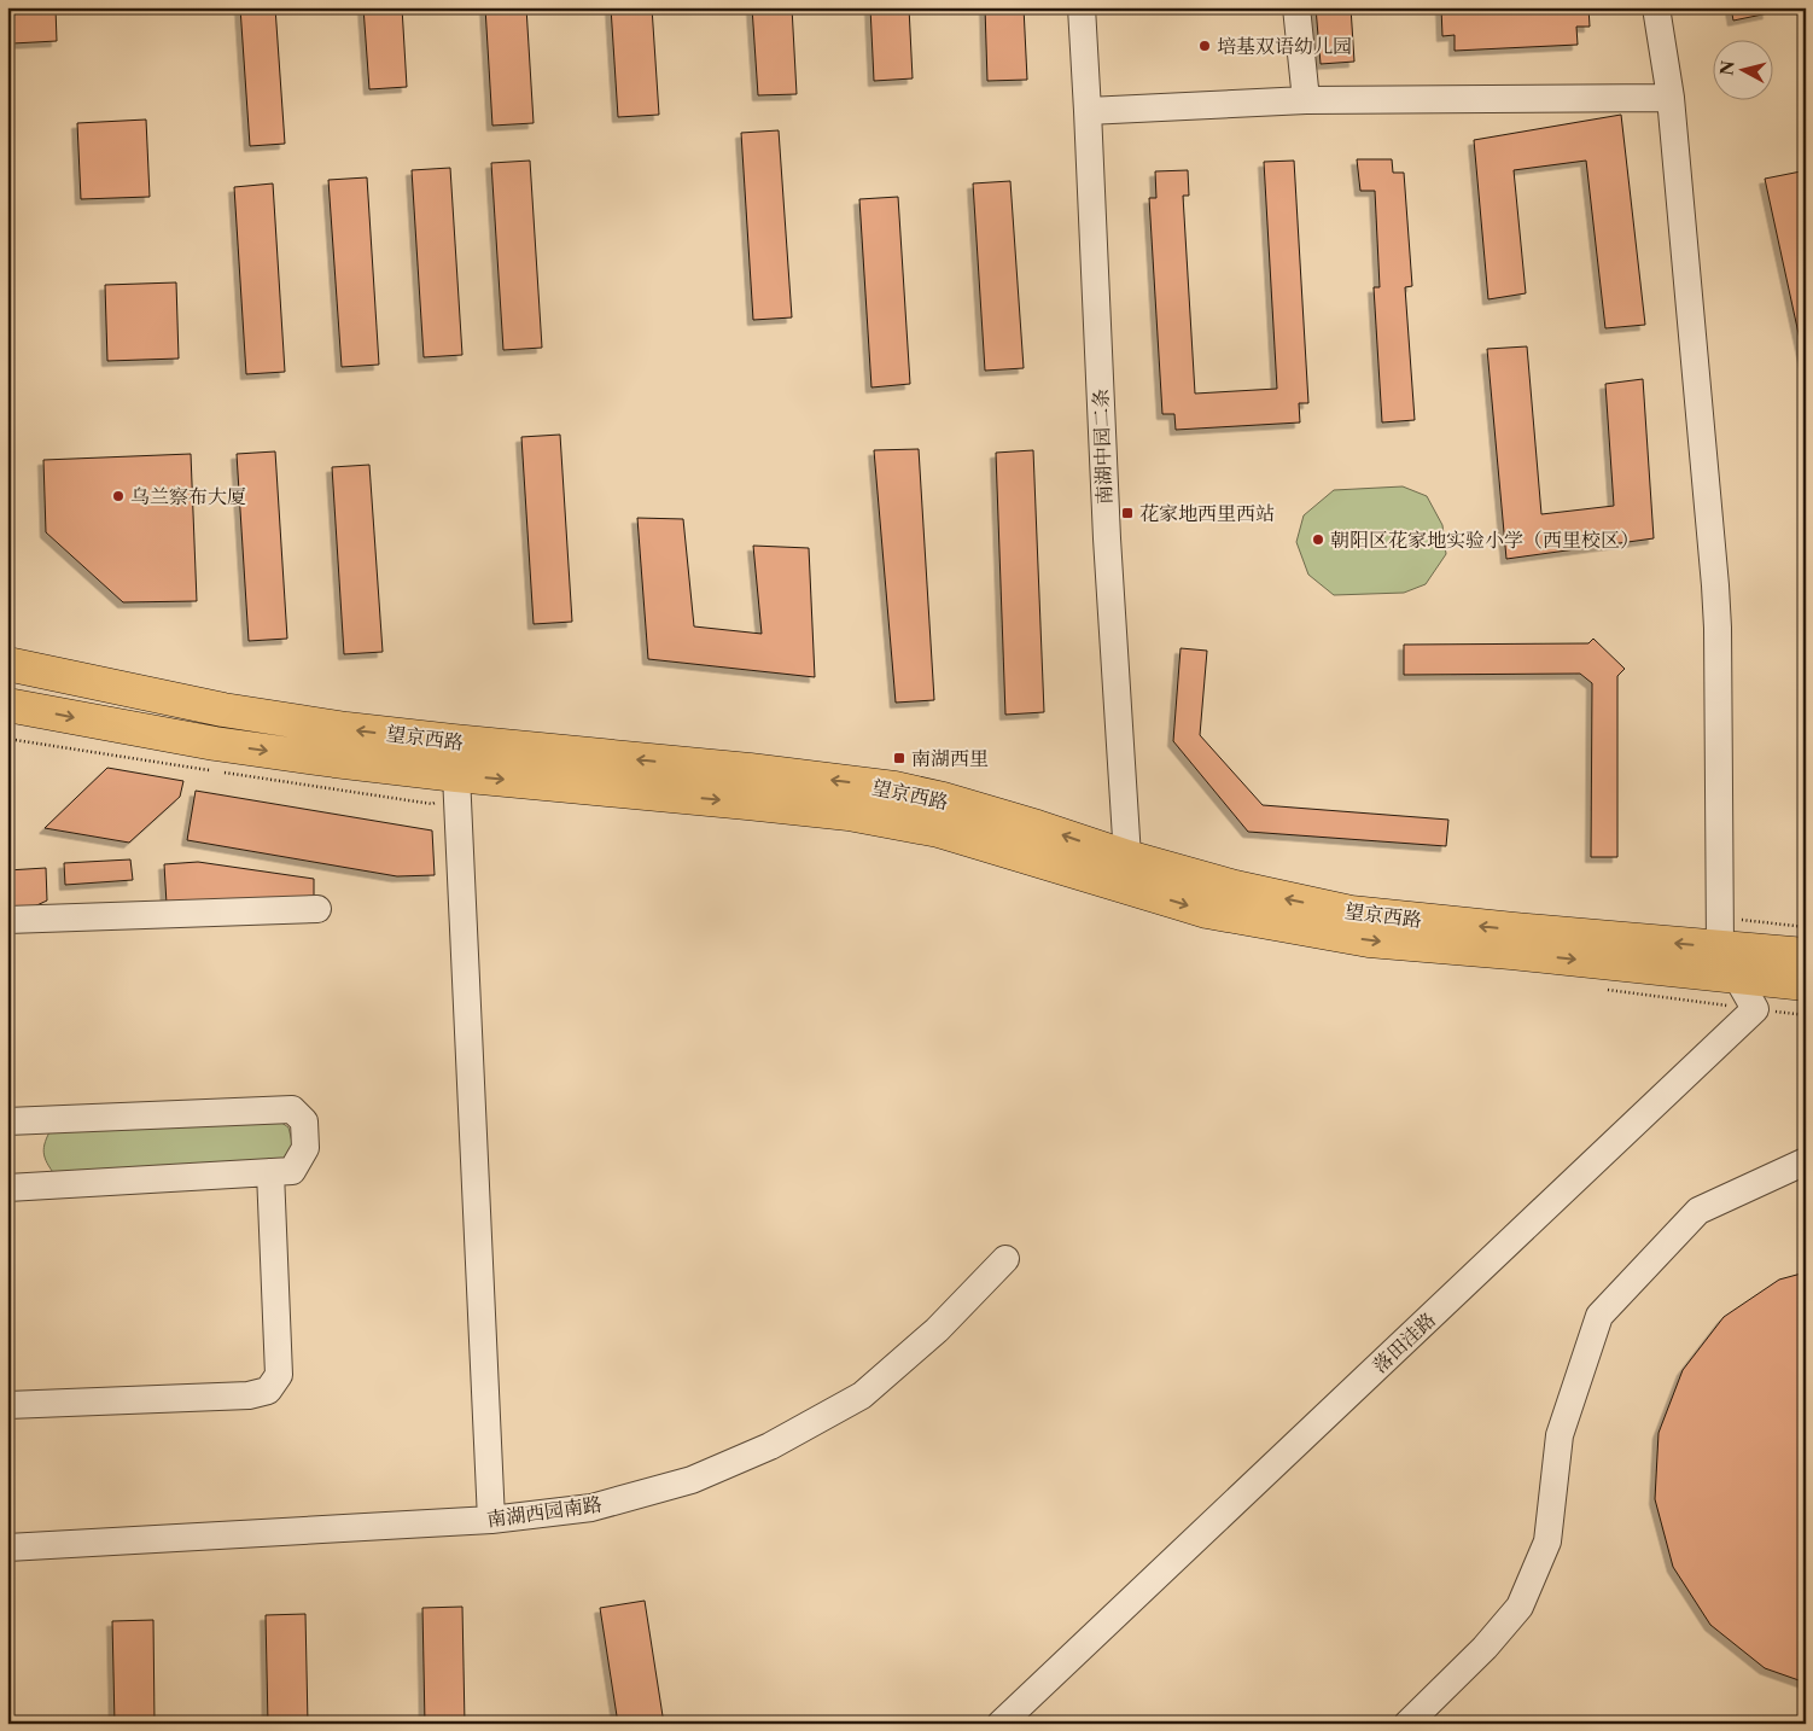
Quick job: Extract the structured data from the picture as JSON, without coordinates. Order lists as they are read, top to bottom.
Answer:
{
  "streets": {
    "main road": ["望京西路"],
    "street": ["南湖中园二条", "落田洼路", "南湖西园南路"]
  },
  "crossings": [
    ["南湖中园二条", "望京西路"],
    ["望京西路", "落田洼路"]
  ],
  "places": {
    "other": ["培基双语幼儿园", "乌兰察布大厦", "朝阳区花家地实验小学（西里校区）"],
    "transit": ["花家地西里西站", "南湖西里"]
  },
  "north": "left"
}
